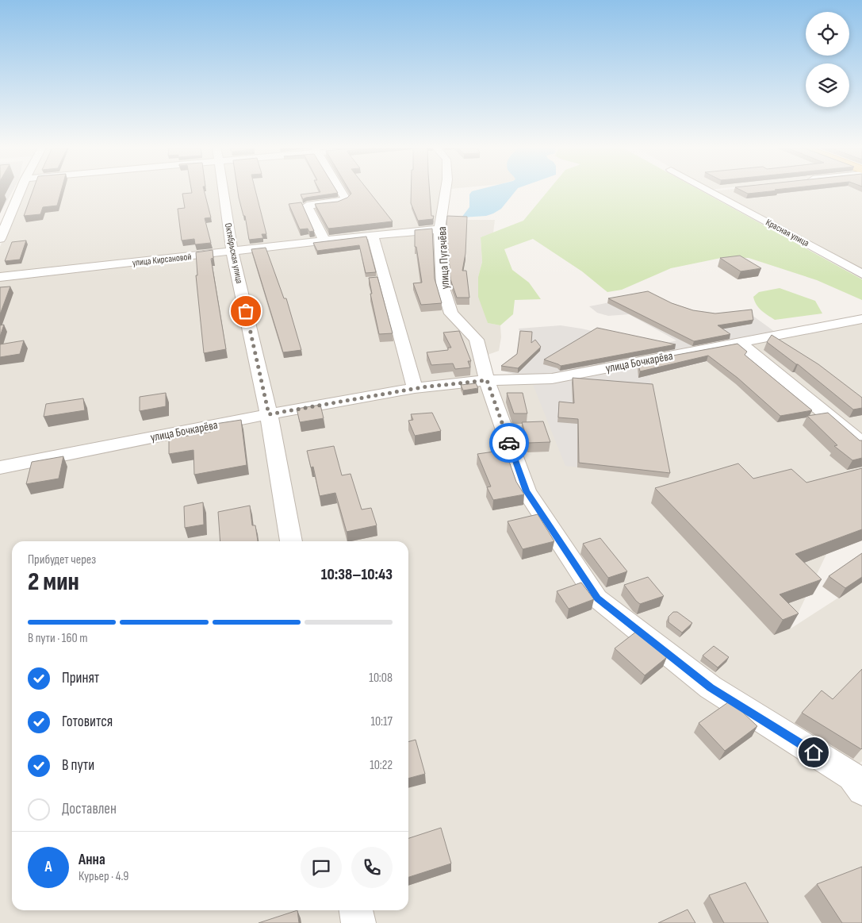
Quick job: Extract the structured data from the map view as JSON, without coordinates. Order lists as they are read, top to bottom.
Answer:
{
  "streets": {
    "street": [
      "Красная улица",
      "Октябрьская улица",
      "улица Пугачёва",
      "улица Кирсановой",
      "улица Бочкарёва"
    ]
  },
  "crossings": [
    ["Октябрьская улица", "улица Кирсановой"],
    ["Октябрьская улица", "улица Бочкарёва"],
    ["улица Пугачёва", "улица Кирсановой"],
    ["улица Пугачёва", "улица Бочкарёва"]
  ],
  "page": {
    "heading": ["2 мин", "Прибудет через", "10:38–10:43"],
    "panel": ["Анна", "Курьер · 4.9"],
    "bar": "В пути · 160 m",
    "list": [
      ["Принят", "10:08"],
      ["Готовится", "10:17"],
      ["В пути", "10:22"],
      "Доставлен"
    ],
    "round": "А"
  }
}
